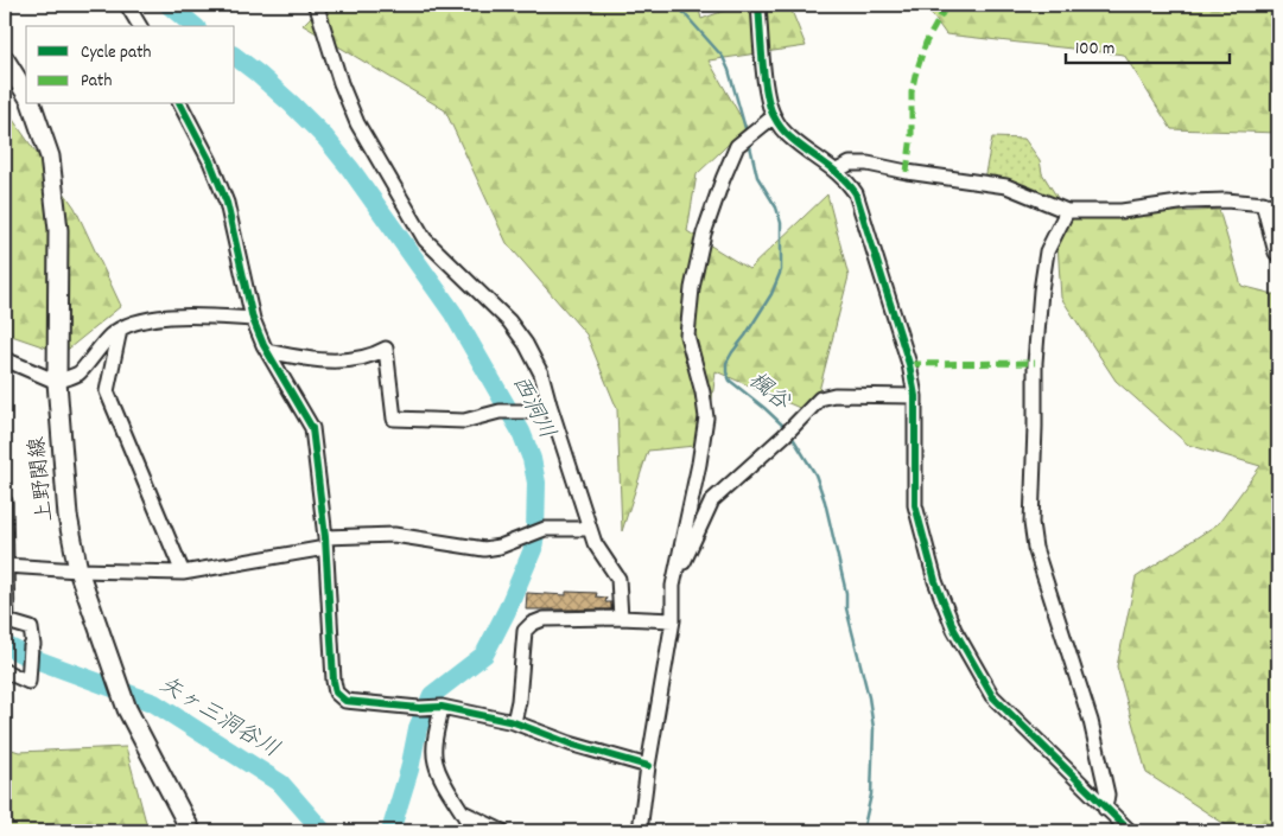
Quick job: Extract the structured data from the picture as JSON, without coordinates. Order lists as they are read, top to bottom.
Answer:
{
  "streets": {
    "main road": ["上野関線"]
  },
  "water": ["楓谷", "西洞川", "矢ヶ三洞谷川"],
  "legend": ["Cycle path", "Path"],
  "scale_bar": "100 m"
}
